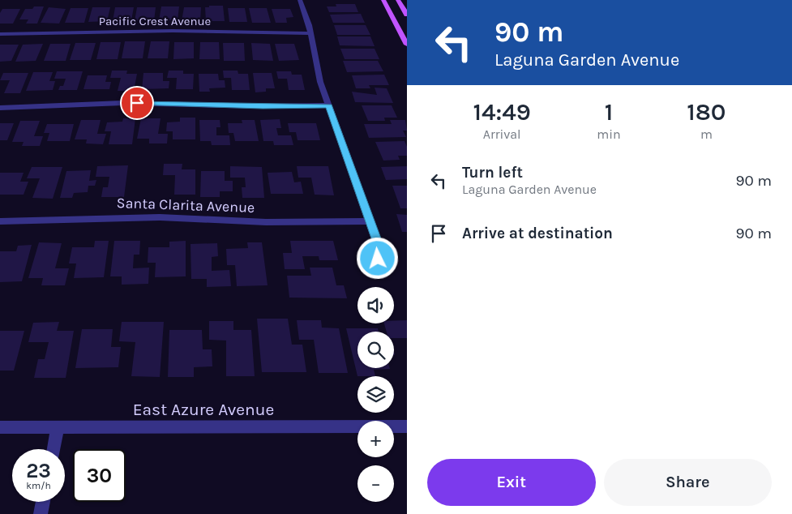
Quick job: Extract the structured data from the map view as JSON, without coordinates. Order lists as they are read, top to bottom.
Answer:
{
  "streets": {
    "street": ["Pacific Crest Avenue", "Santa Clarita Avenue", "East Azure Avenue"]
  },
  "page": {
    "turn": ["90 m", "Laguna Garden Avenue"],
    "eta": [
      "14:49",
      "Arrival",
      "1",
      "min",
      "180",
      "m"
    ],
    "list": [
      {
        "name": "Turn left",
        "note": "Laguna Garden Avenue",
        "value": "90 m"
      },
      {
        "name": "Arrive at destination",
        "value": "90 m"
      }
    ],
    "map_buttons": ["+", "−"],
    "speed": "23 km/h",
    "limit": "30",
    "buttons": ["Exit", "Share"]
  }
}
